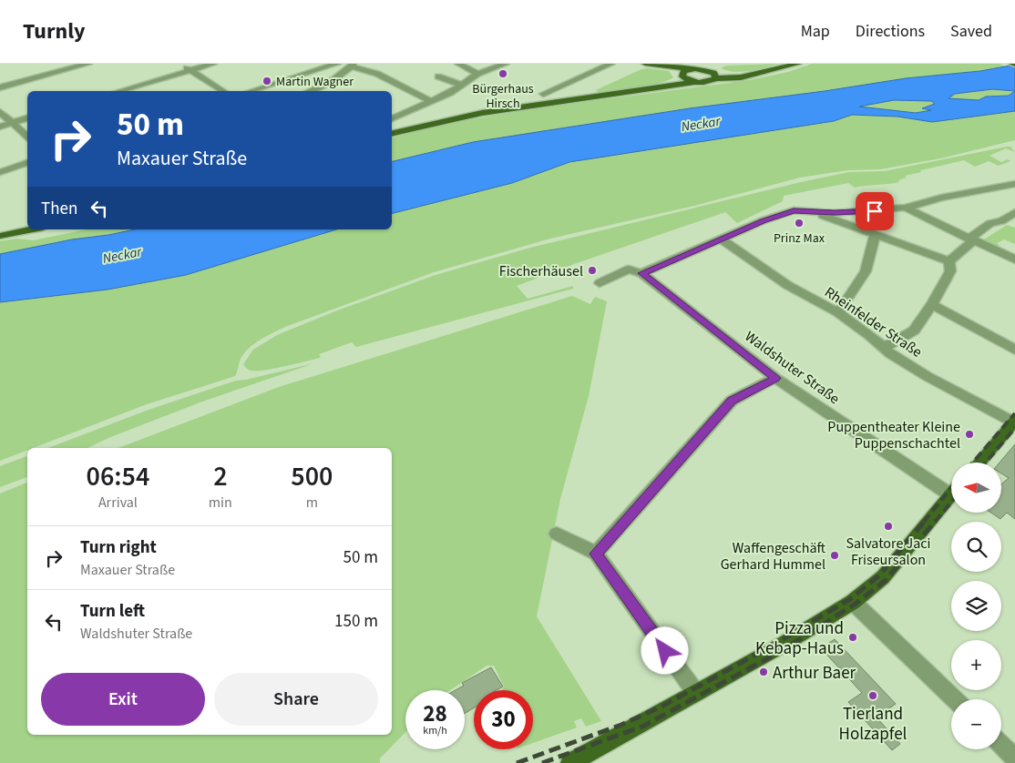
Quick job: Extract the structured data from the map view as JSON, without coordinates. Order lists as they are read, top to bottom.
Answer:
{
  "streets": {
    "street": ["Rheinfelder Straße", "Waldshuter Straße"]
  },
  "water": ["Neckar"],
  "places": [
    "Bürgerhaus Hirsch",
    "Martin Wagner",
    "Prinz Max",
    "Fischerhäusel",
    "Puppentheater Kleine Puppenschachtel",
    "Salvatore Jaci Friseursalon",
    "Waffengeschäft Gerhard Hummel",
    "Pizza und Kebap-Haus",
    "Arthur Baer",
    "Tierland Holzapfel"
  ],
  "north": "left",
  "page": {
    "header": "Turnly",
    "nav": ["Map", "Directions", "Saved"],
    "turn": ["50 m", "Maxauer Straße"],
    "then": "Then",
    "eta": [
      "06:54",
      "Arrival",
      "2",
      "min",
      "500",
      "m"
    ],
    "map_buttons": ["+", "−"],
    "list": [
      {
        "name": "Turn right",
        "note": "Maxauer Straße",
        "value": "50 m"
      },
      {
        "name": "Turn left",
        "note": "Waldshuter Straße",
        "value": "150 m"
      }
    ],
    "buttons": ["Exit", "Share"],
    "speed": "28 km/h",
    "limit": "30"
  }
}
